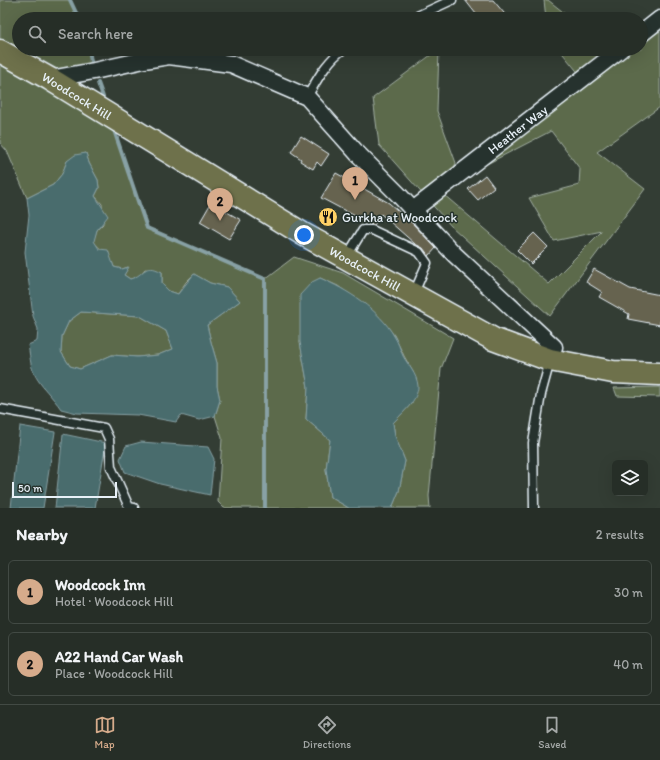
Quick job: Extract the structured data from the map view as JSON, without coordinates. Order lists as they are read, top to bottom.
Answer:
{
  "streets": {
    "highway": ["Woodcock Hill"],
    "street": ["Heather Way"]
  },
  "crossings": [
    ["Woodcock Hill", "Heather Way"]
  ],
  "places": {
    "restaurant": ["Gurkha at Woodcock"]
  },
  "scale_bar": "50 m",
  "page": {
    "search": "Search here",
    "pins": ["1", "2"],
    "scale": "50 m",
    "heading": ["Nearby", "2 results"],
    "list": [
      {
        "mark": "1",
        "name": "Woodcock Inn",
        "note": "Hotel · Woodcock Hill",
        "value": "30 m"
      },
      {
        "mark": "2",
        "name": "A22 Hand Car Wash",
        "note": "Place · Woodcock Hill",
        "value": "40 m"
      }
    ],
    "nav": ["Map", "Directions", "Saved"]
  }
}
